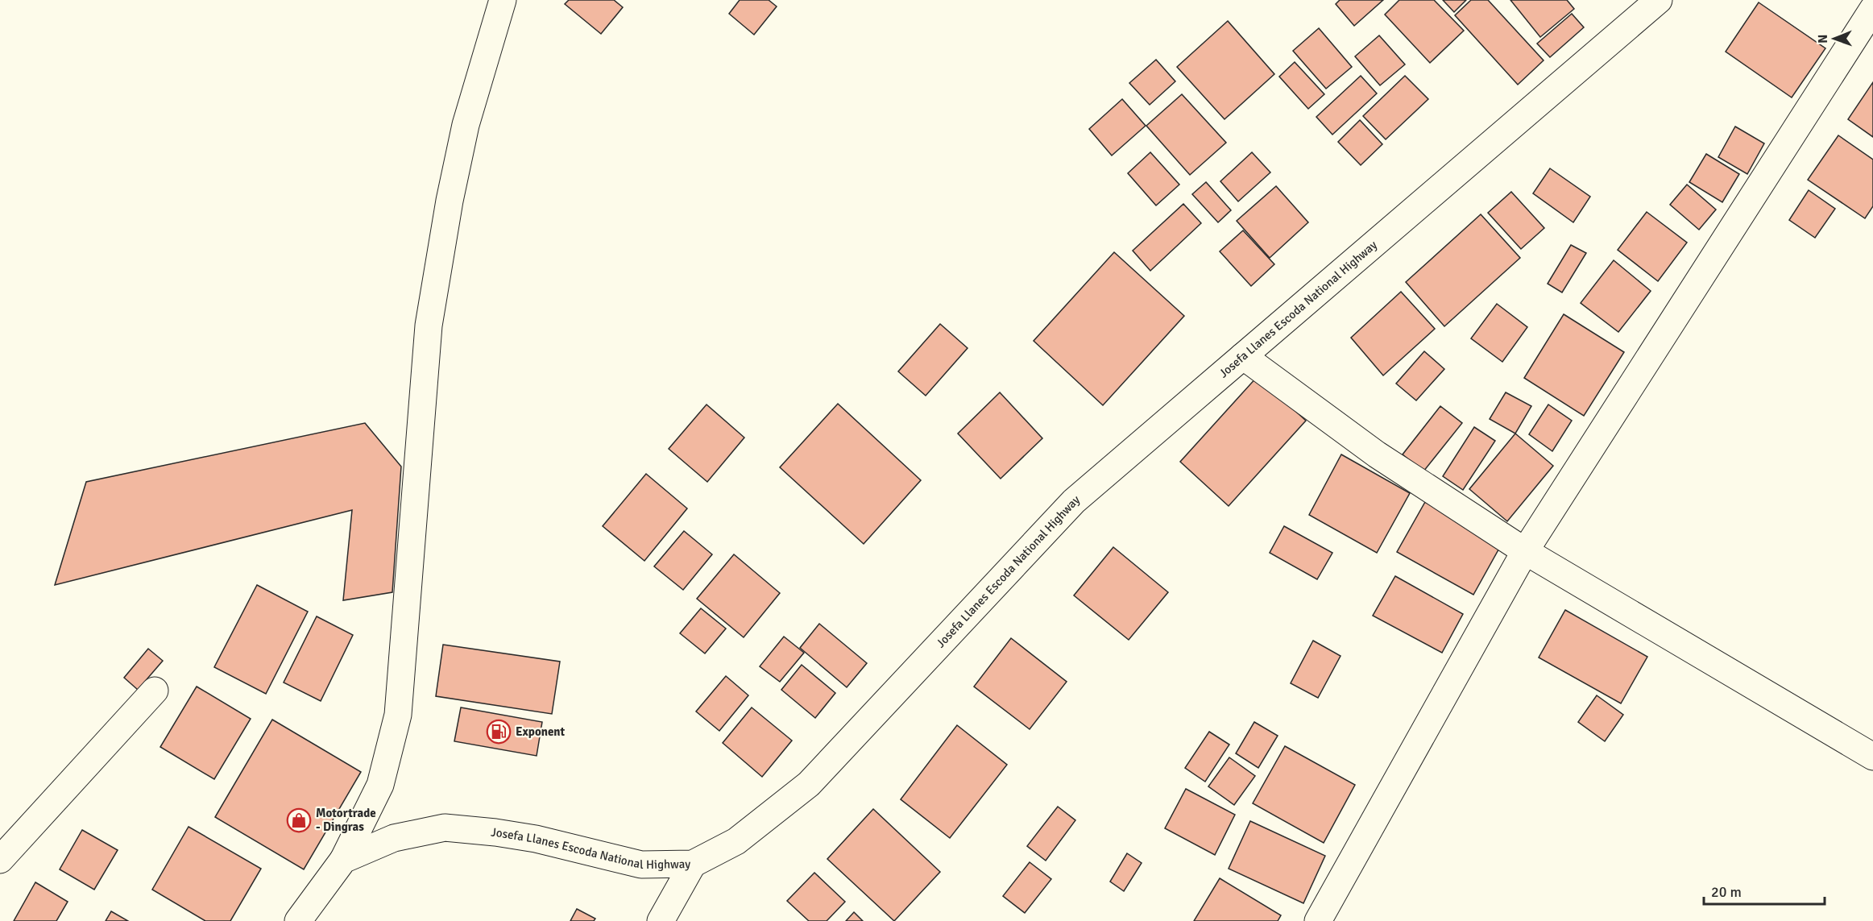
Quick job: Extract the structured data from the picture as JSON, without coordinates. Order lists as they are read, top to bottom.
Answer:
{
  "streets": {
    "street": ["Josefa Llanes Escoda National Highway"]
  },
  "places": {
    "fuel station": ["Exponent"],
    "shop": ["Motortrade - Dingras"]
  },
  "scale_bar": "20 m",
  "north": "left"
}
